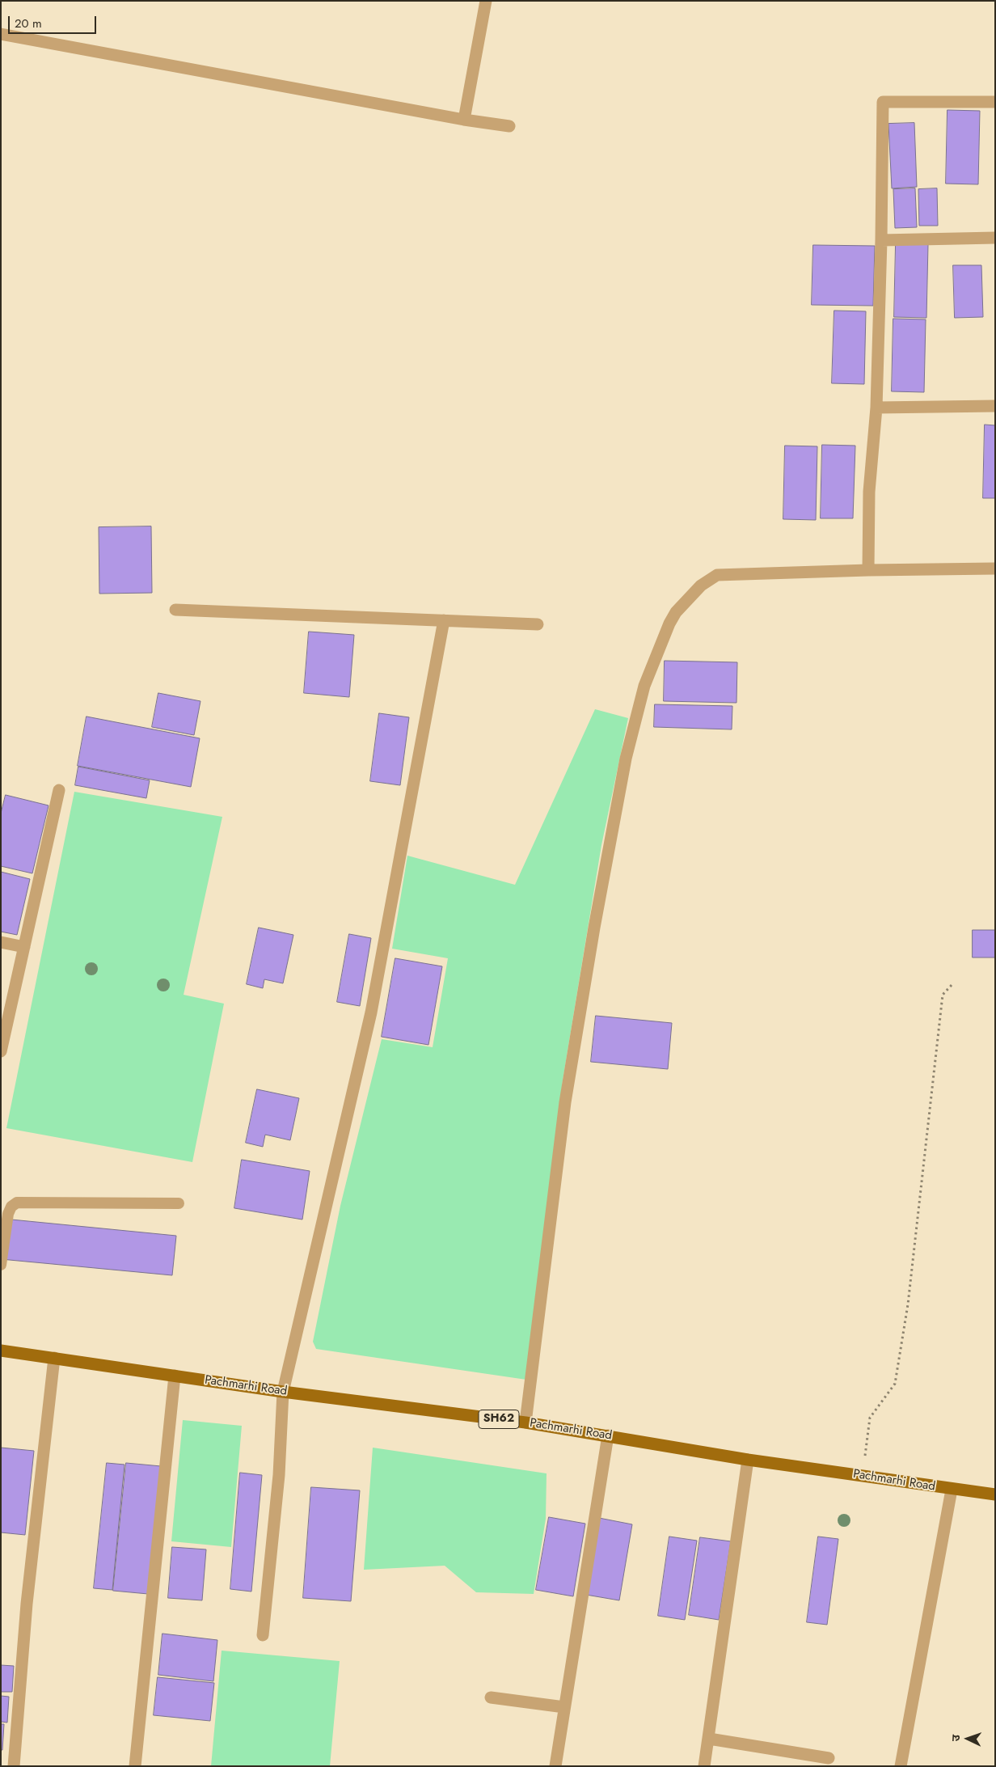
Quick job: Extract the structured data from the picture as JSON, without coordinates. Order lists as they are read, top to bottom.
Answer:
{
  "streets": {
    "main road": ["Pachmarhi Road", "SH62"]
  },
  "scale_bar": "20 m",
  "north": "left"
}
